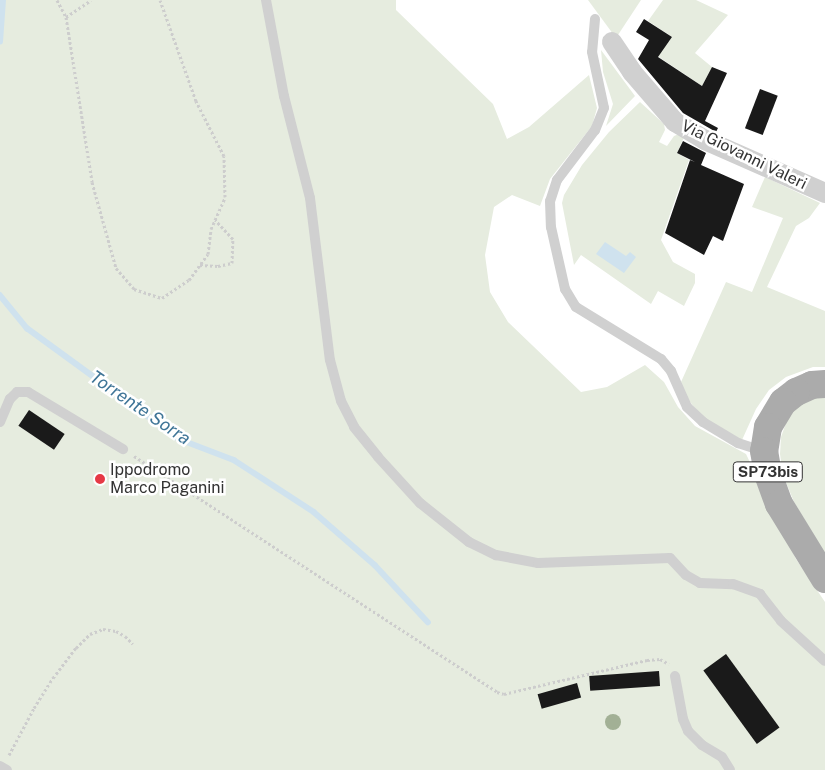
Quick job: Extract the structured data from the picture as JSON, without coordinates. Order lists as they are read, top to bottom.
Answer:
{
  "streets": {
    "main road": ["SP73bis"],
    "street": ["Via Giovanni Valeri"]
  },
  "water": ["Torrente Sorra"],
  "places": ["Ippodromo Marco Paganini"]
}
